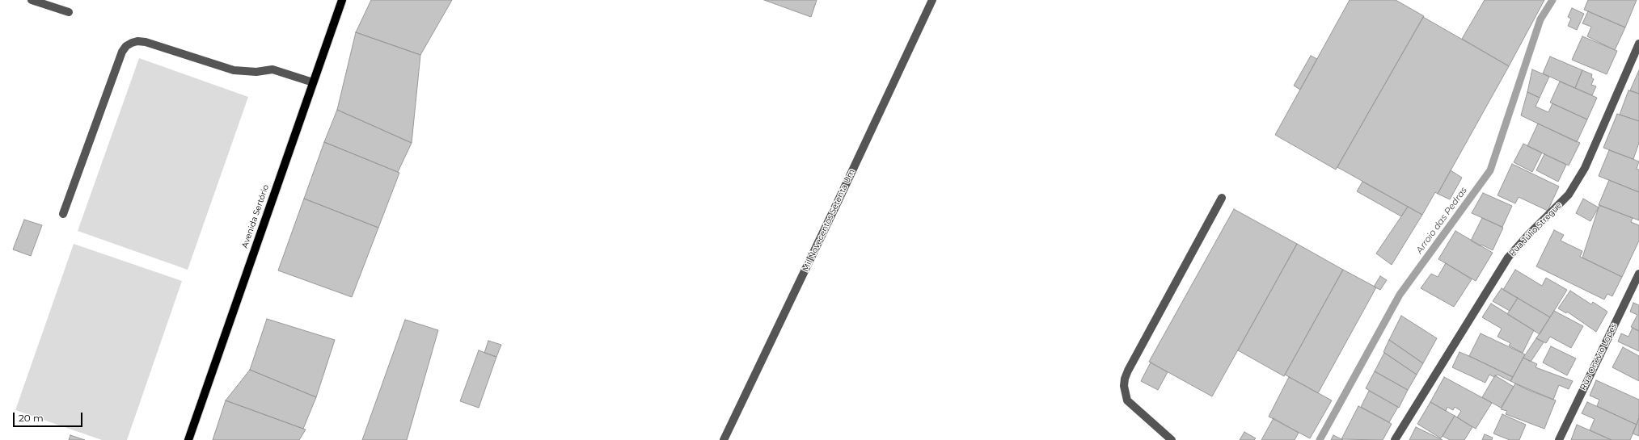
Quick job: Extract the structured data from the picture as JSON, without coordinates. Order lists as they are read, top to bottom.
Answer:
{
  "streets": {
    "main road": ["Avenida Sertório"],
    "street": ["Mil Novecentos Setenta Um", "Rua Júlio Stregue", "Rua Onévio Lopes"]
  },
  "water": ["Arroio das Pedras"],
  "scale_bar": "20 m"
}
